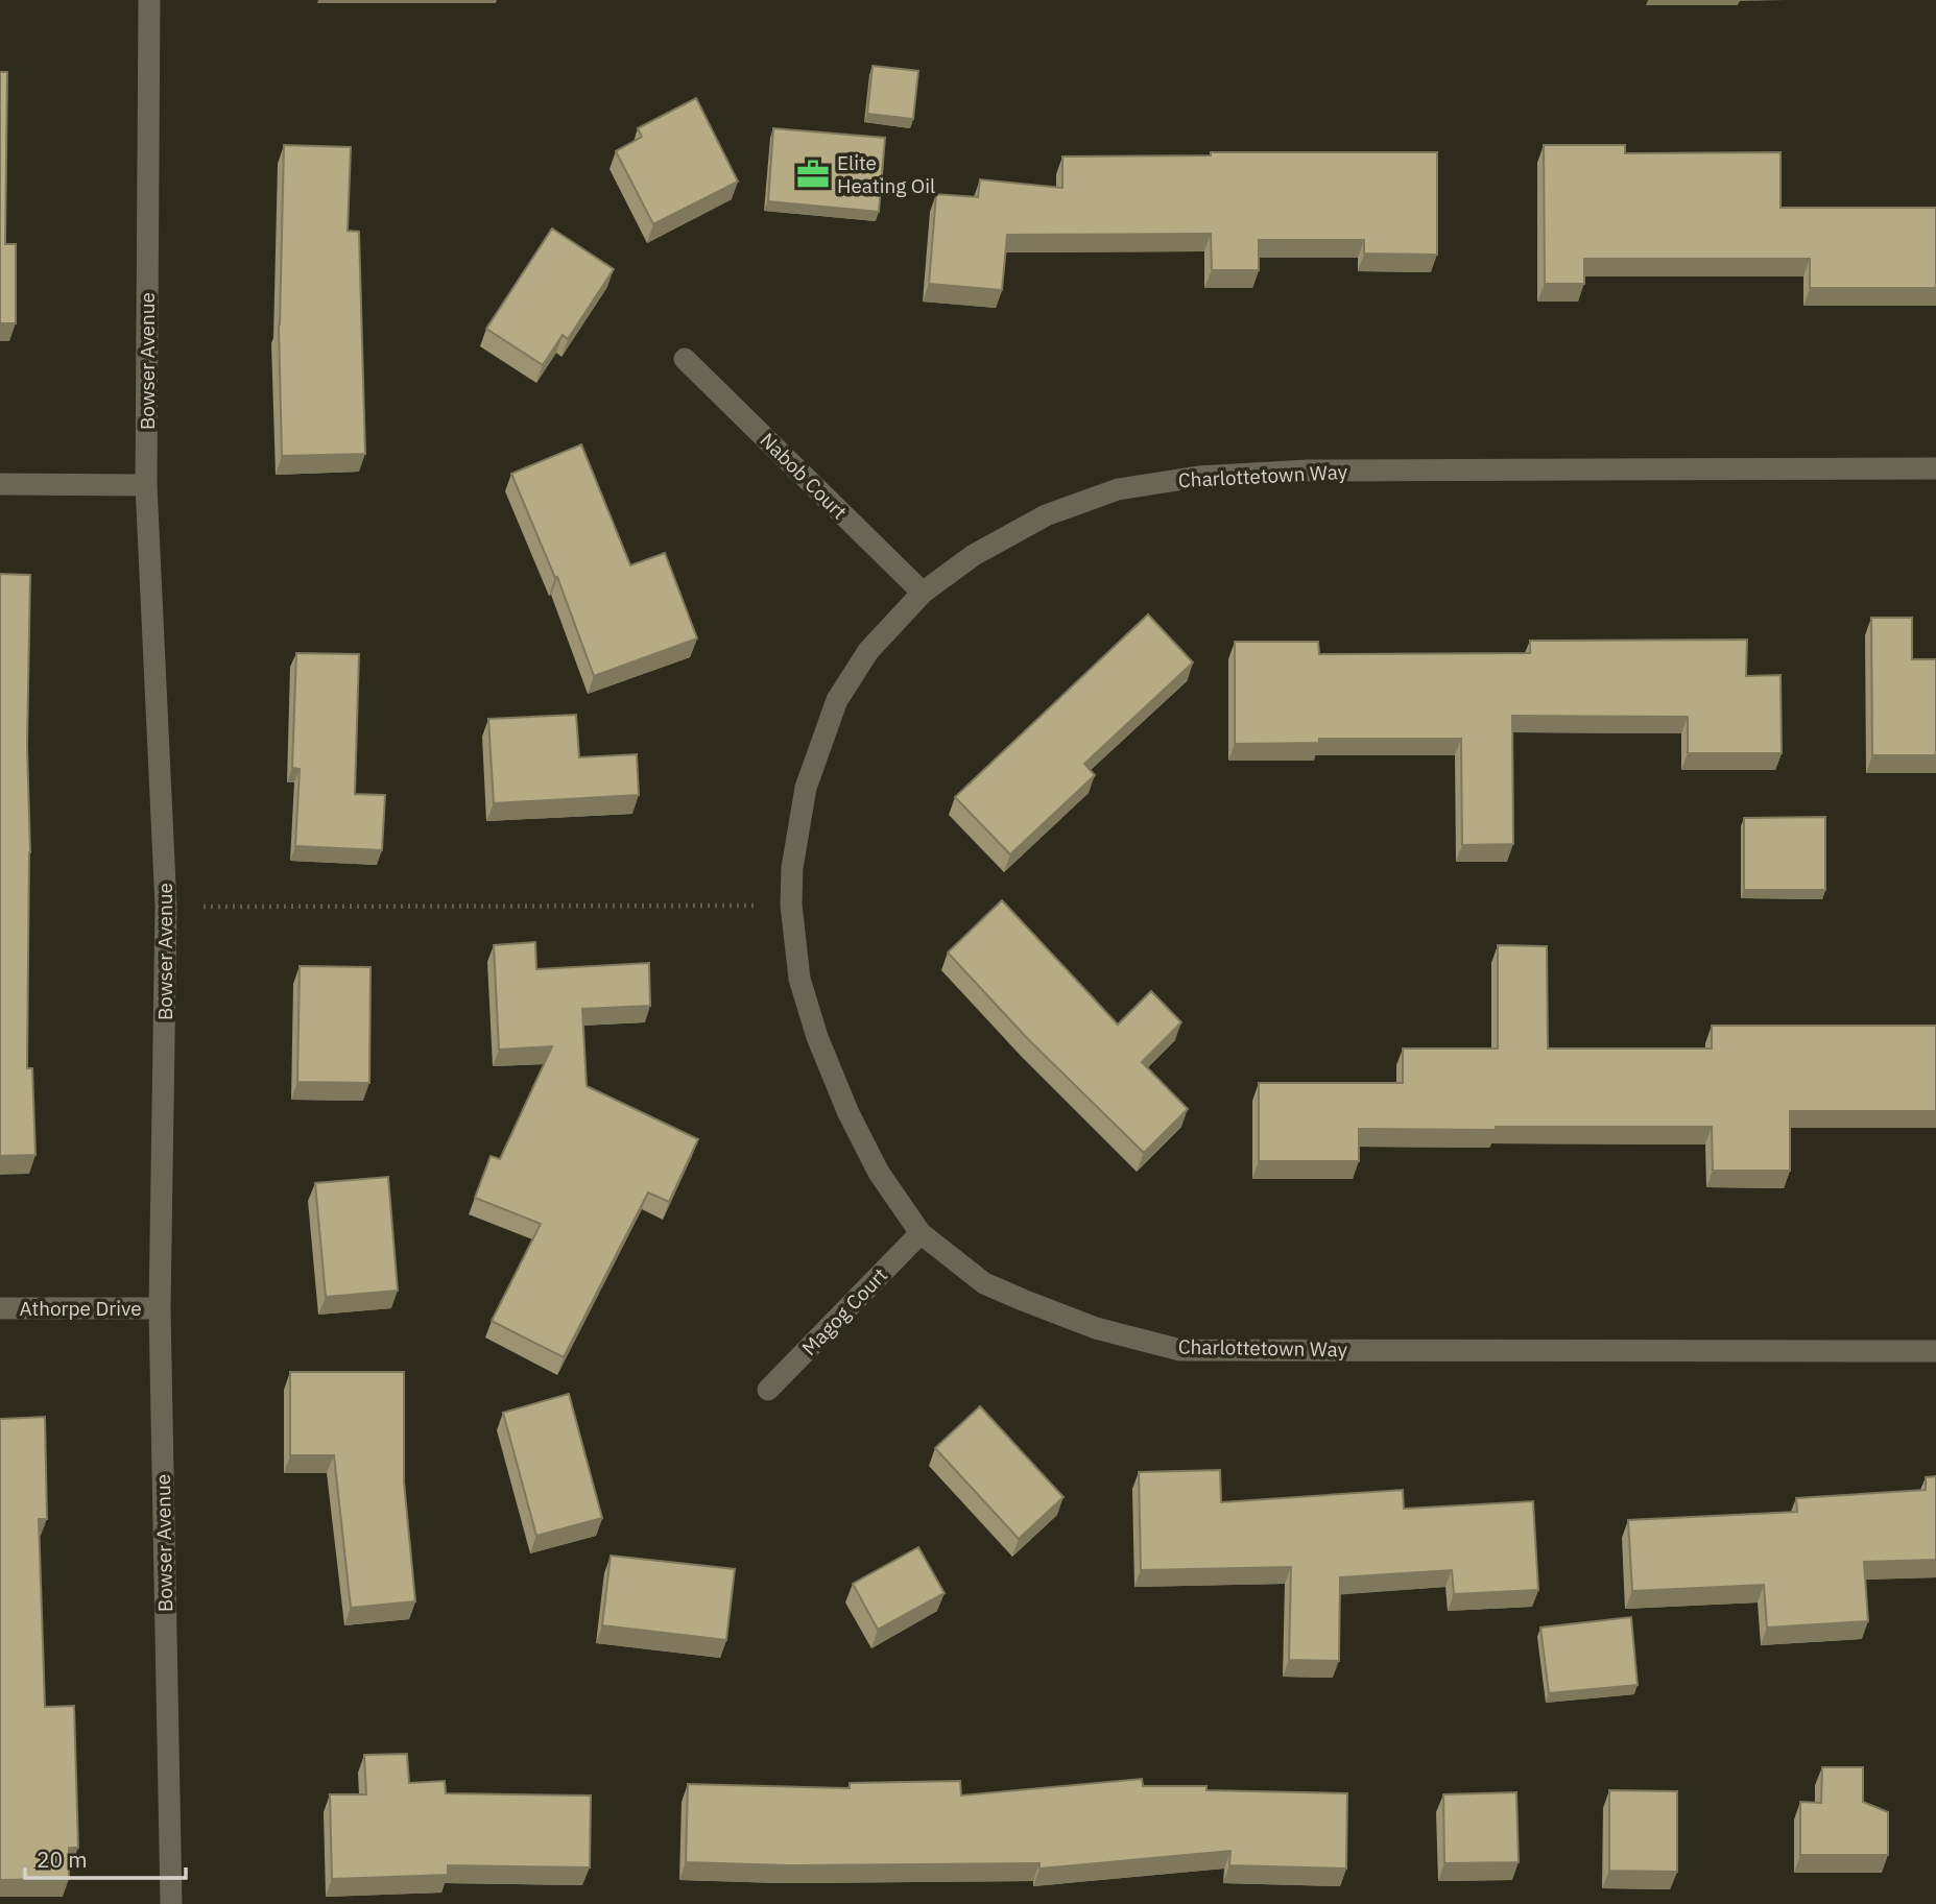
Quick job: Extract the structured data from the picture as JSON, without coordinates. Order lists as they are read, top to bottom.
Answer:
{
  "streets": {
    "street": [
      "Bowser Avenue",
      "Nabob Court",
      "Charlottetown Way",
      "Athorpe Drive",
      "Magog Court"
    ]
  },
  "crossings": [
    ["Bowser Avenue", "Athorpe Drive"],
    ["Nabob Court", "Charlottetown Way"],
    ["Charlottetown Way", "Magog Court"]
  ],
  "places": {
    "office": ["Elite Heating Oil"]
  },
  "scale_bar": "20 m"
}
